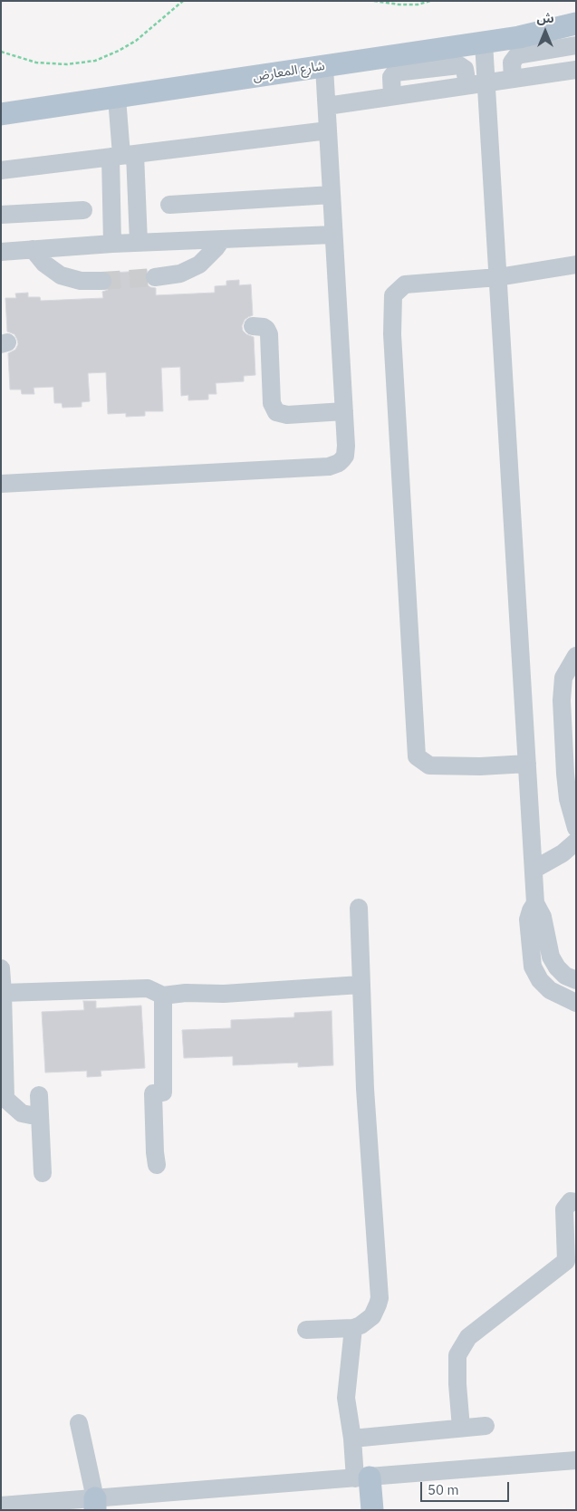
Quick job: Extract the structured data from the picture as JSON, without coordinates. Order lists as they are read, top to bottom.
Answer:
{
  "streets": {
    "main road": ["شارع المعارض"]
  },
  "scale_bar": "50 m",
  "north": "top"
}
